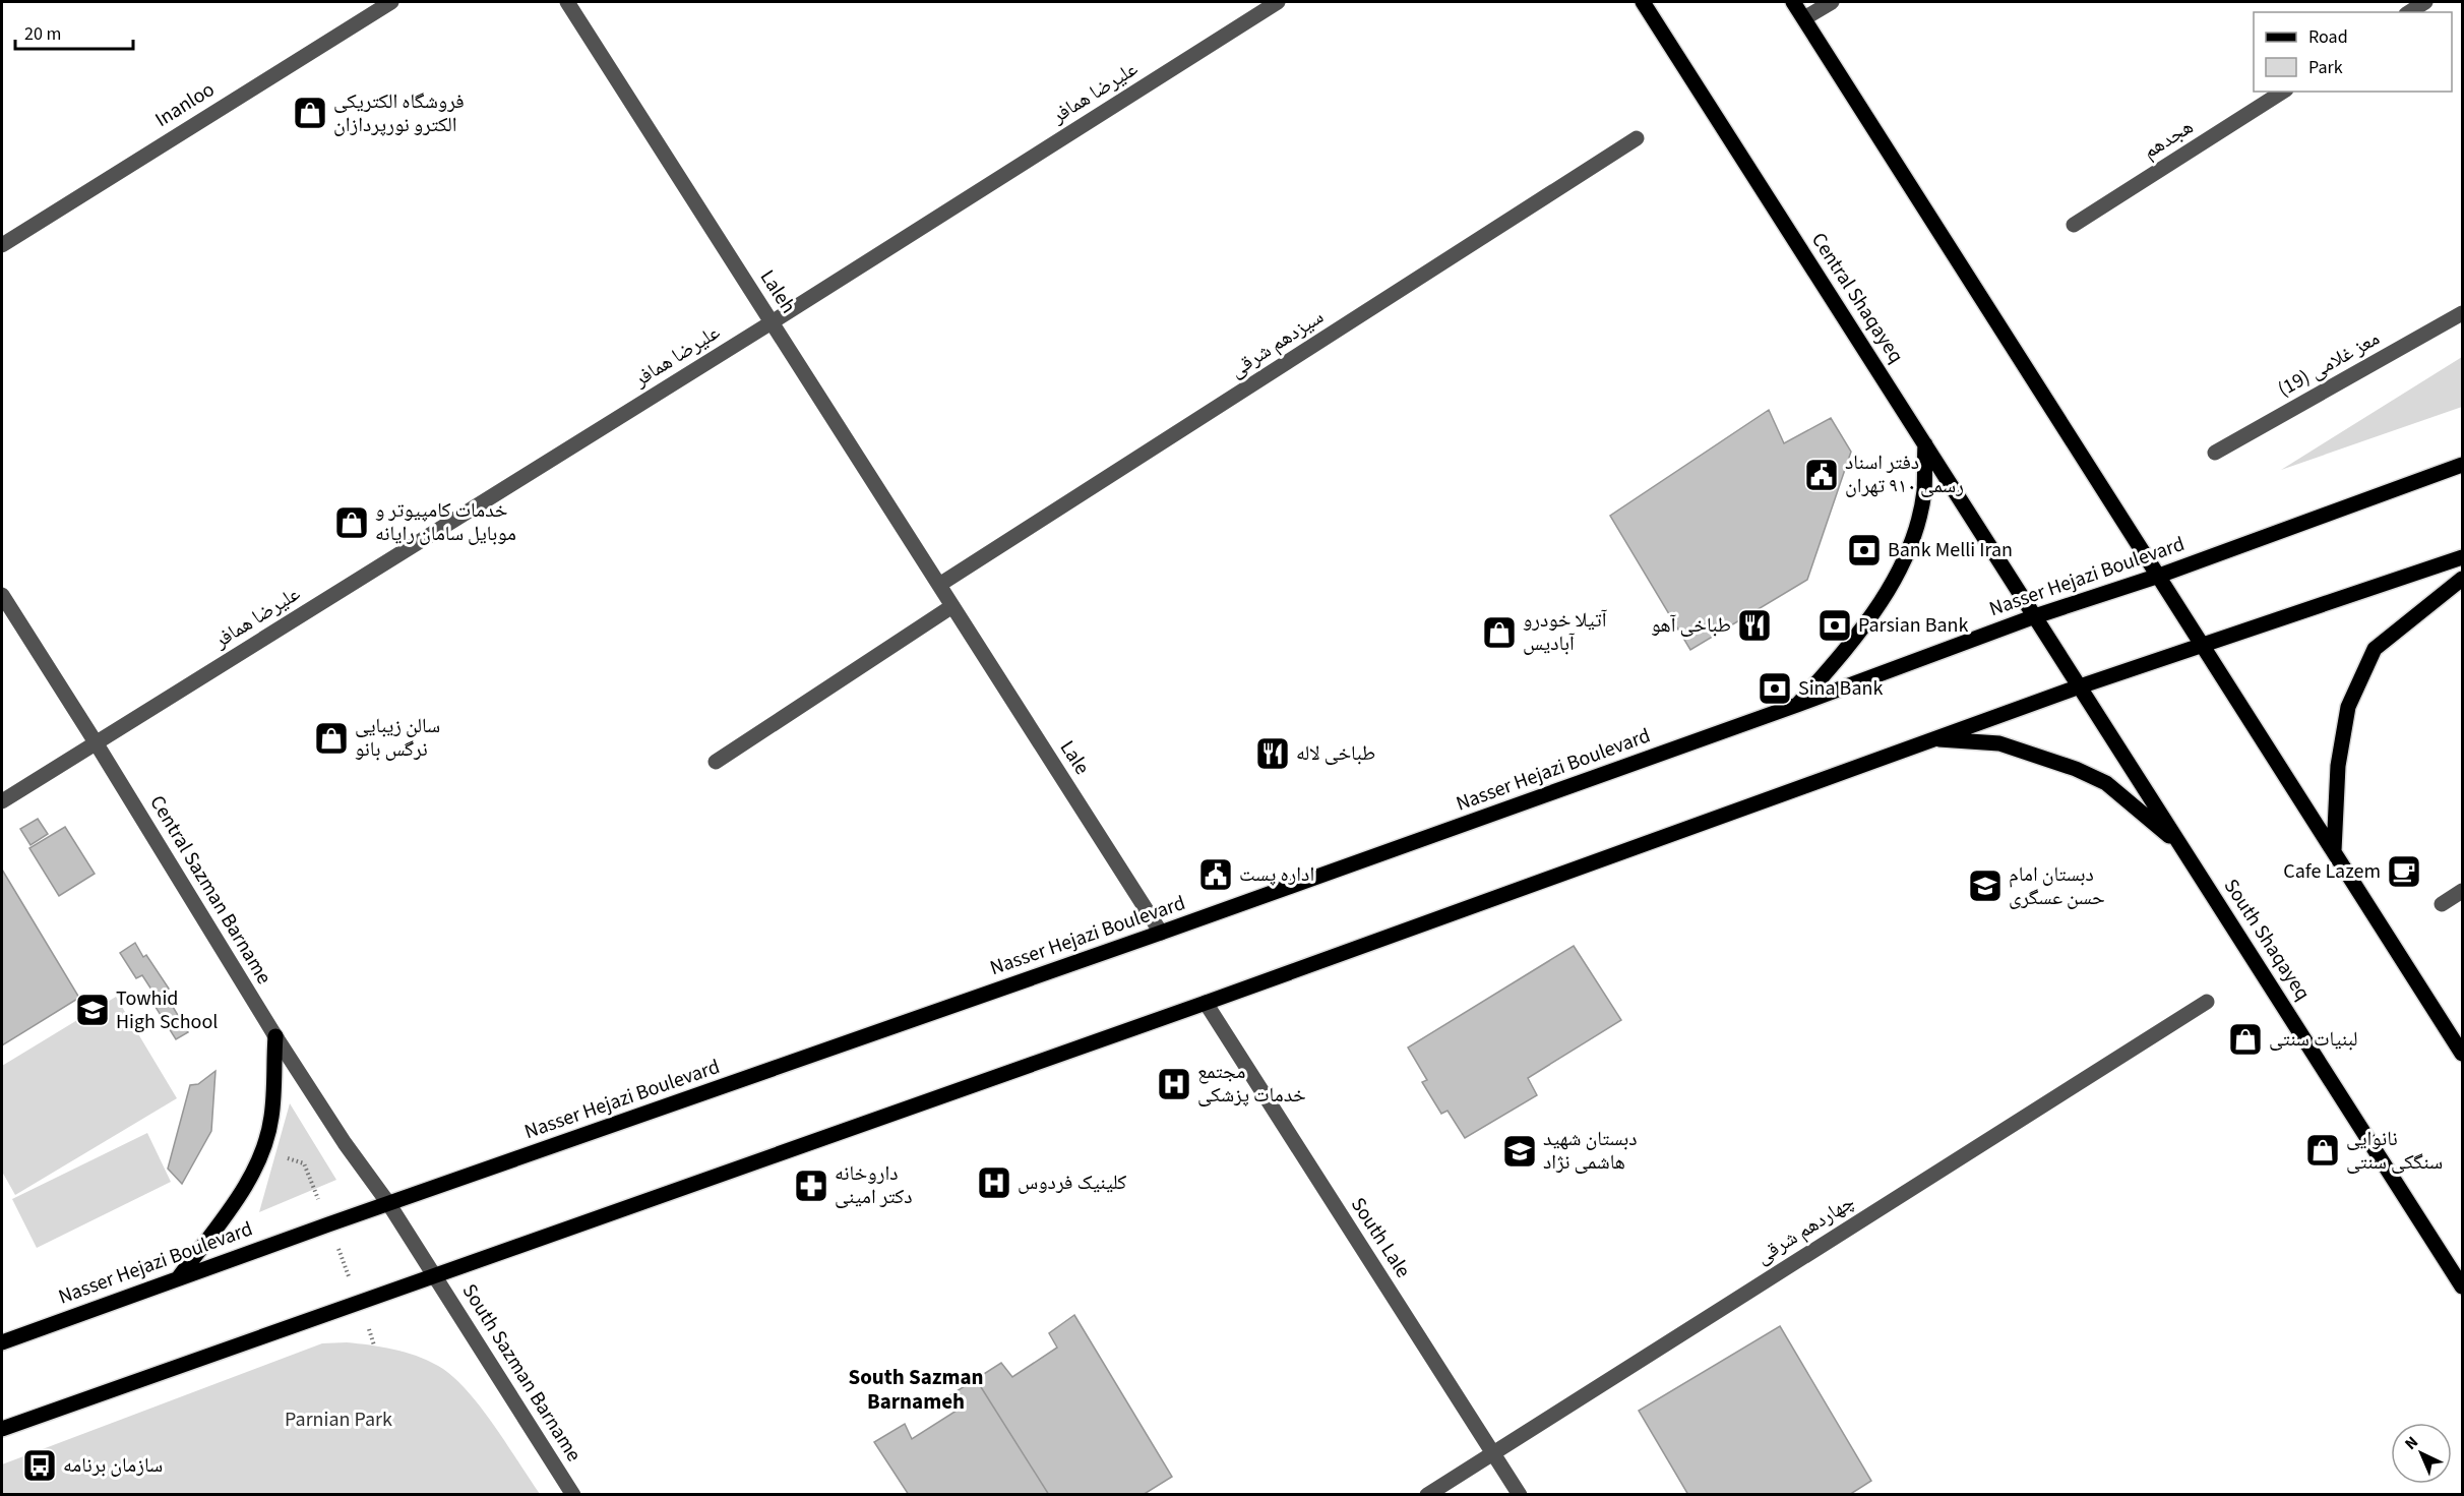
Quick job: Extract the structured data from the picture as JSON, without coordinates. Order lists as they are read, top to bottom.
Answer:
{
  "streets": {
    "main road": ["Central Shaqayeq", "Nasser Hejazi Boulevard", "South Shaqayeq"],
    "street": [
      "علیرضا همافر",
      "Inanloo",
      "هجدهم",
      "Laleh",
      "سیزدهم شرقی",
      "معز غلامی (19)",
      "Lale",
      "Central Sazman Barname",
      "چهاردهم شرقی",
      "South Lale",
      "South Sazman Barname"
    ]
  },
  "crossings": [
    ["علیرضا همافر", "Laleh"],
    ["علیرضا همافر", "Central Sazman Barname"],
    ["Laleh", "سیزدهم شرقی"],
    ["Laleh", "Lale"],
    ["Central Shaqayeq", "Nasser Hejazi Boulevard"],
    ["Central Shaqayeq", "South Shaqayeq"],
    ["Nasser Hejazi Boulevard", "Lale"],
    ["Nasser Hejazi Boulevard", "Central Sazman Barname"],
    ["Nasser Hejazi Boulevard", "South Shaqayeq"],
    ["Nasser Hejazi Boulevard", "South Sazman Barname"],
    ["Central Sazman Barname", "South Sazman Barname"],
    ["چهاردهم شرقی", "South Lale"]
  ],
  "districts": ["South Sazman Barnameh"],
  "parks": ["Parnian Park"],
  "places": {
    "shop": [
      "فروشگاه الکتریکی الکترو نورپردازان",
      "خدمات کامپیوتر و موبایل سامان رایانه",
      "آتیلا خودرو آبادیس",
      "سالن زیبایی نرگس بانو",
      "لبنیات سنتی",
      "نانوایی سنگکی سنتی"
    ],
    "public building": ["دفتر اسناد رسمی ۹۱۰ تهران", "اداره پست"],
    "bank": ["Bank Melli Iran", "Parsian Bank", "Sina Bank"],
    "restaurant": ["طباخی آهو", "طباخی لاله"],
    "cafe": ["Cafe Lazem"],
    "school or university": ["دبستان امام حسن عسگری", "Towhid High School", "دبستان شهید هاشمی نژاد"],
    "hospital": ["مجتمع خدمات پزشکی", "کلینیک فردوس"],
    "pharmacy": ["داروخانه دکتر امینی"],
    "bus stop": ["سازمان برنامه"]
  },
  "legend": ["Road", "Park"],
  "scale_bar": "20 m",
  "north": "top left"
}
